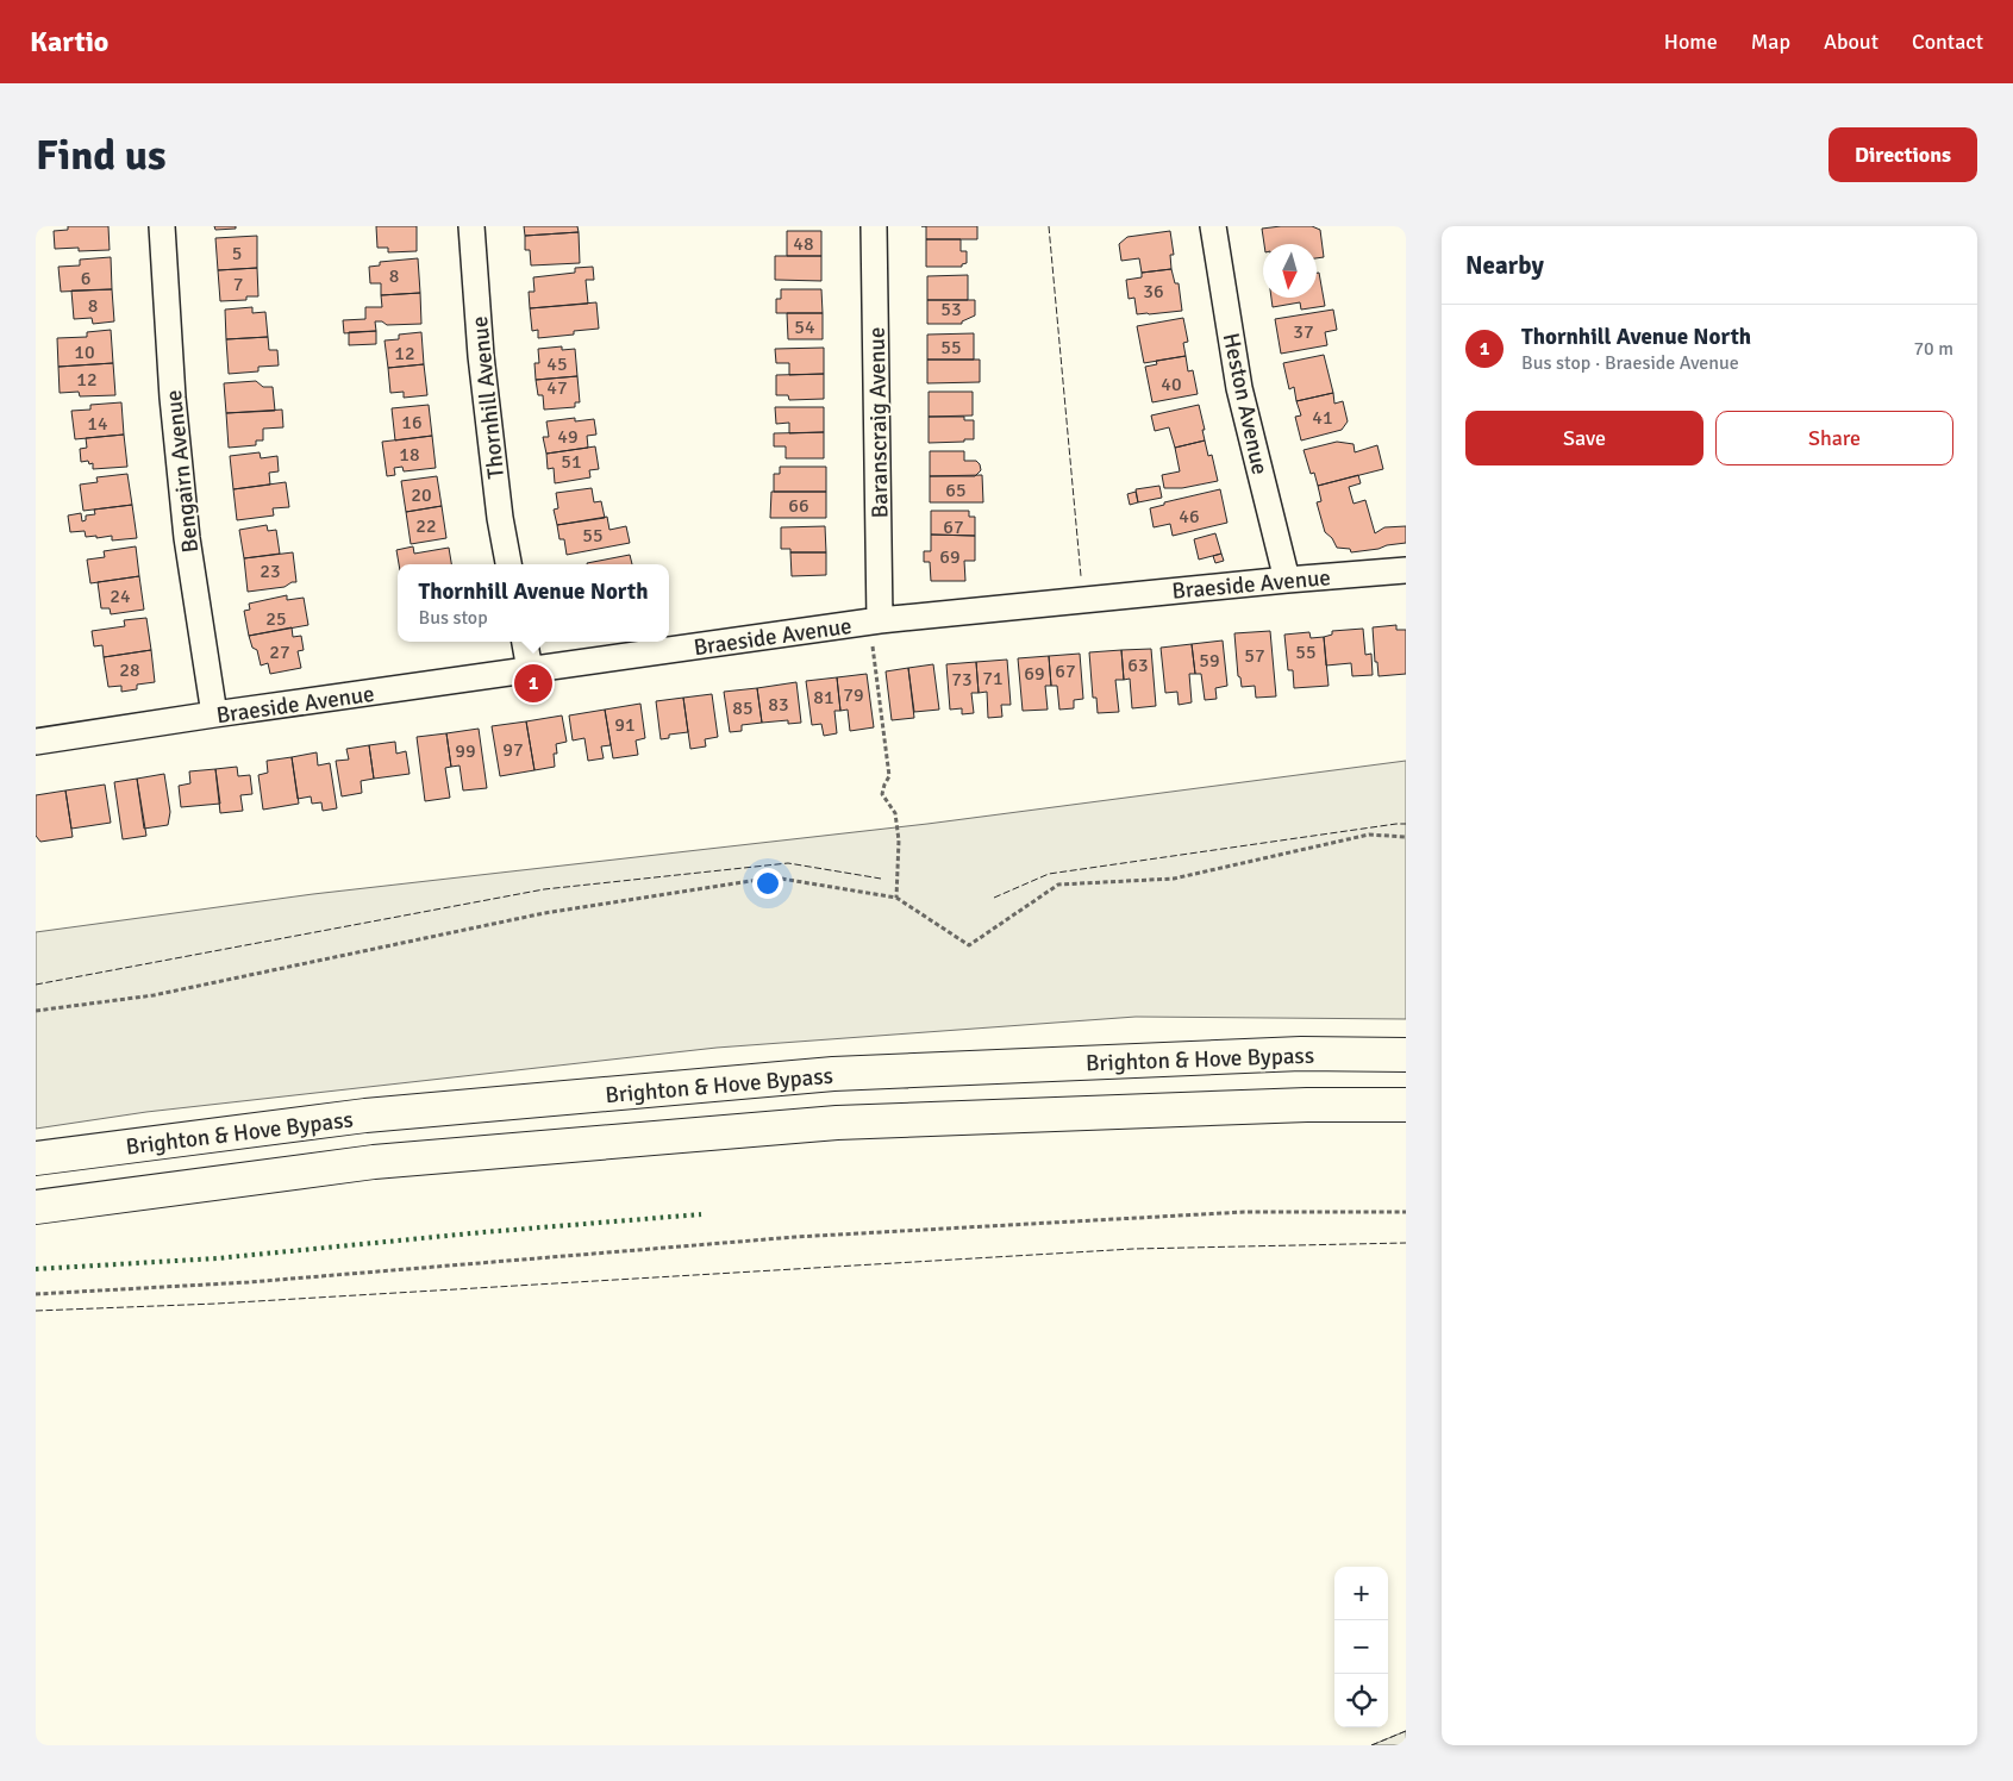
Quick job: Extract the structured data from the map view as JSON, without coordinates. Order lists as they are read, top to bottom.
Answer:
{
  "streets": {
    "highway": ["Brighton & Hove Bypass"],
    "street": [
      "Thornhill Avenue",
      "Heston Avenue",
      "Baranscraig Avenue",
      "Bengairn Avenue",
      "Braeside Avenue"
    ]
  },
  "crossings": [
    ["Heston Avenue", "Braeside Avenue"],
    ["Baranscraig Avenue", "Braeside Avenue"],
    ["Bengairn Avenue", "Braeside Avenue"]
  ],
  "house_numbers": [
    "48",
    "5",
    "8",
    "6",
    "7",
    "36",
    "8",
    "53",
    "54",
    "37",
    "55",
    "10",
    "12",
    "45",
    "12",
    "40",
    "47",
    "41",
    "16",
    "14",
    "49",
    "18",
    "51",
    "65",
    "20",
    "66",
    "46",
    "22",
    "67",
    "55",
    "69",
    "23",
    "24",
    "25",
    "27",
    "55",
    "57",
    "59",
    "63",
    "28",
    "67",
    "69",
    "71",
    "73",
    "79",
    "81",
    "83",
    "85",
    "91",
    "97",
    "99"
  ],
  "north": "bottom",
  "page": {
    "header": "Kartio",
    "nav": [
      "Home",
      "Map",
      "About",
      "Contact"
    ],
    "buttons": [
      "Directions",
      ["Save", "Share"]
    ],
    "title": "Find us",
    "heading": "Nearby",
    "list": [
      {
        "mark": "1",
        "name": "Thornhill Avenue North",
        "note": "Bus stop · Braeside Avenue",
        "value": "70 m"
      }
    ],
    "popup": ["Thornhill Avenue North", "Bus stop"],
    "pins": "1",
    "map_buttons": ["+", "−"]
  }
}
